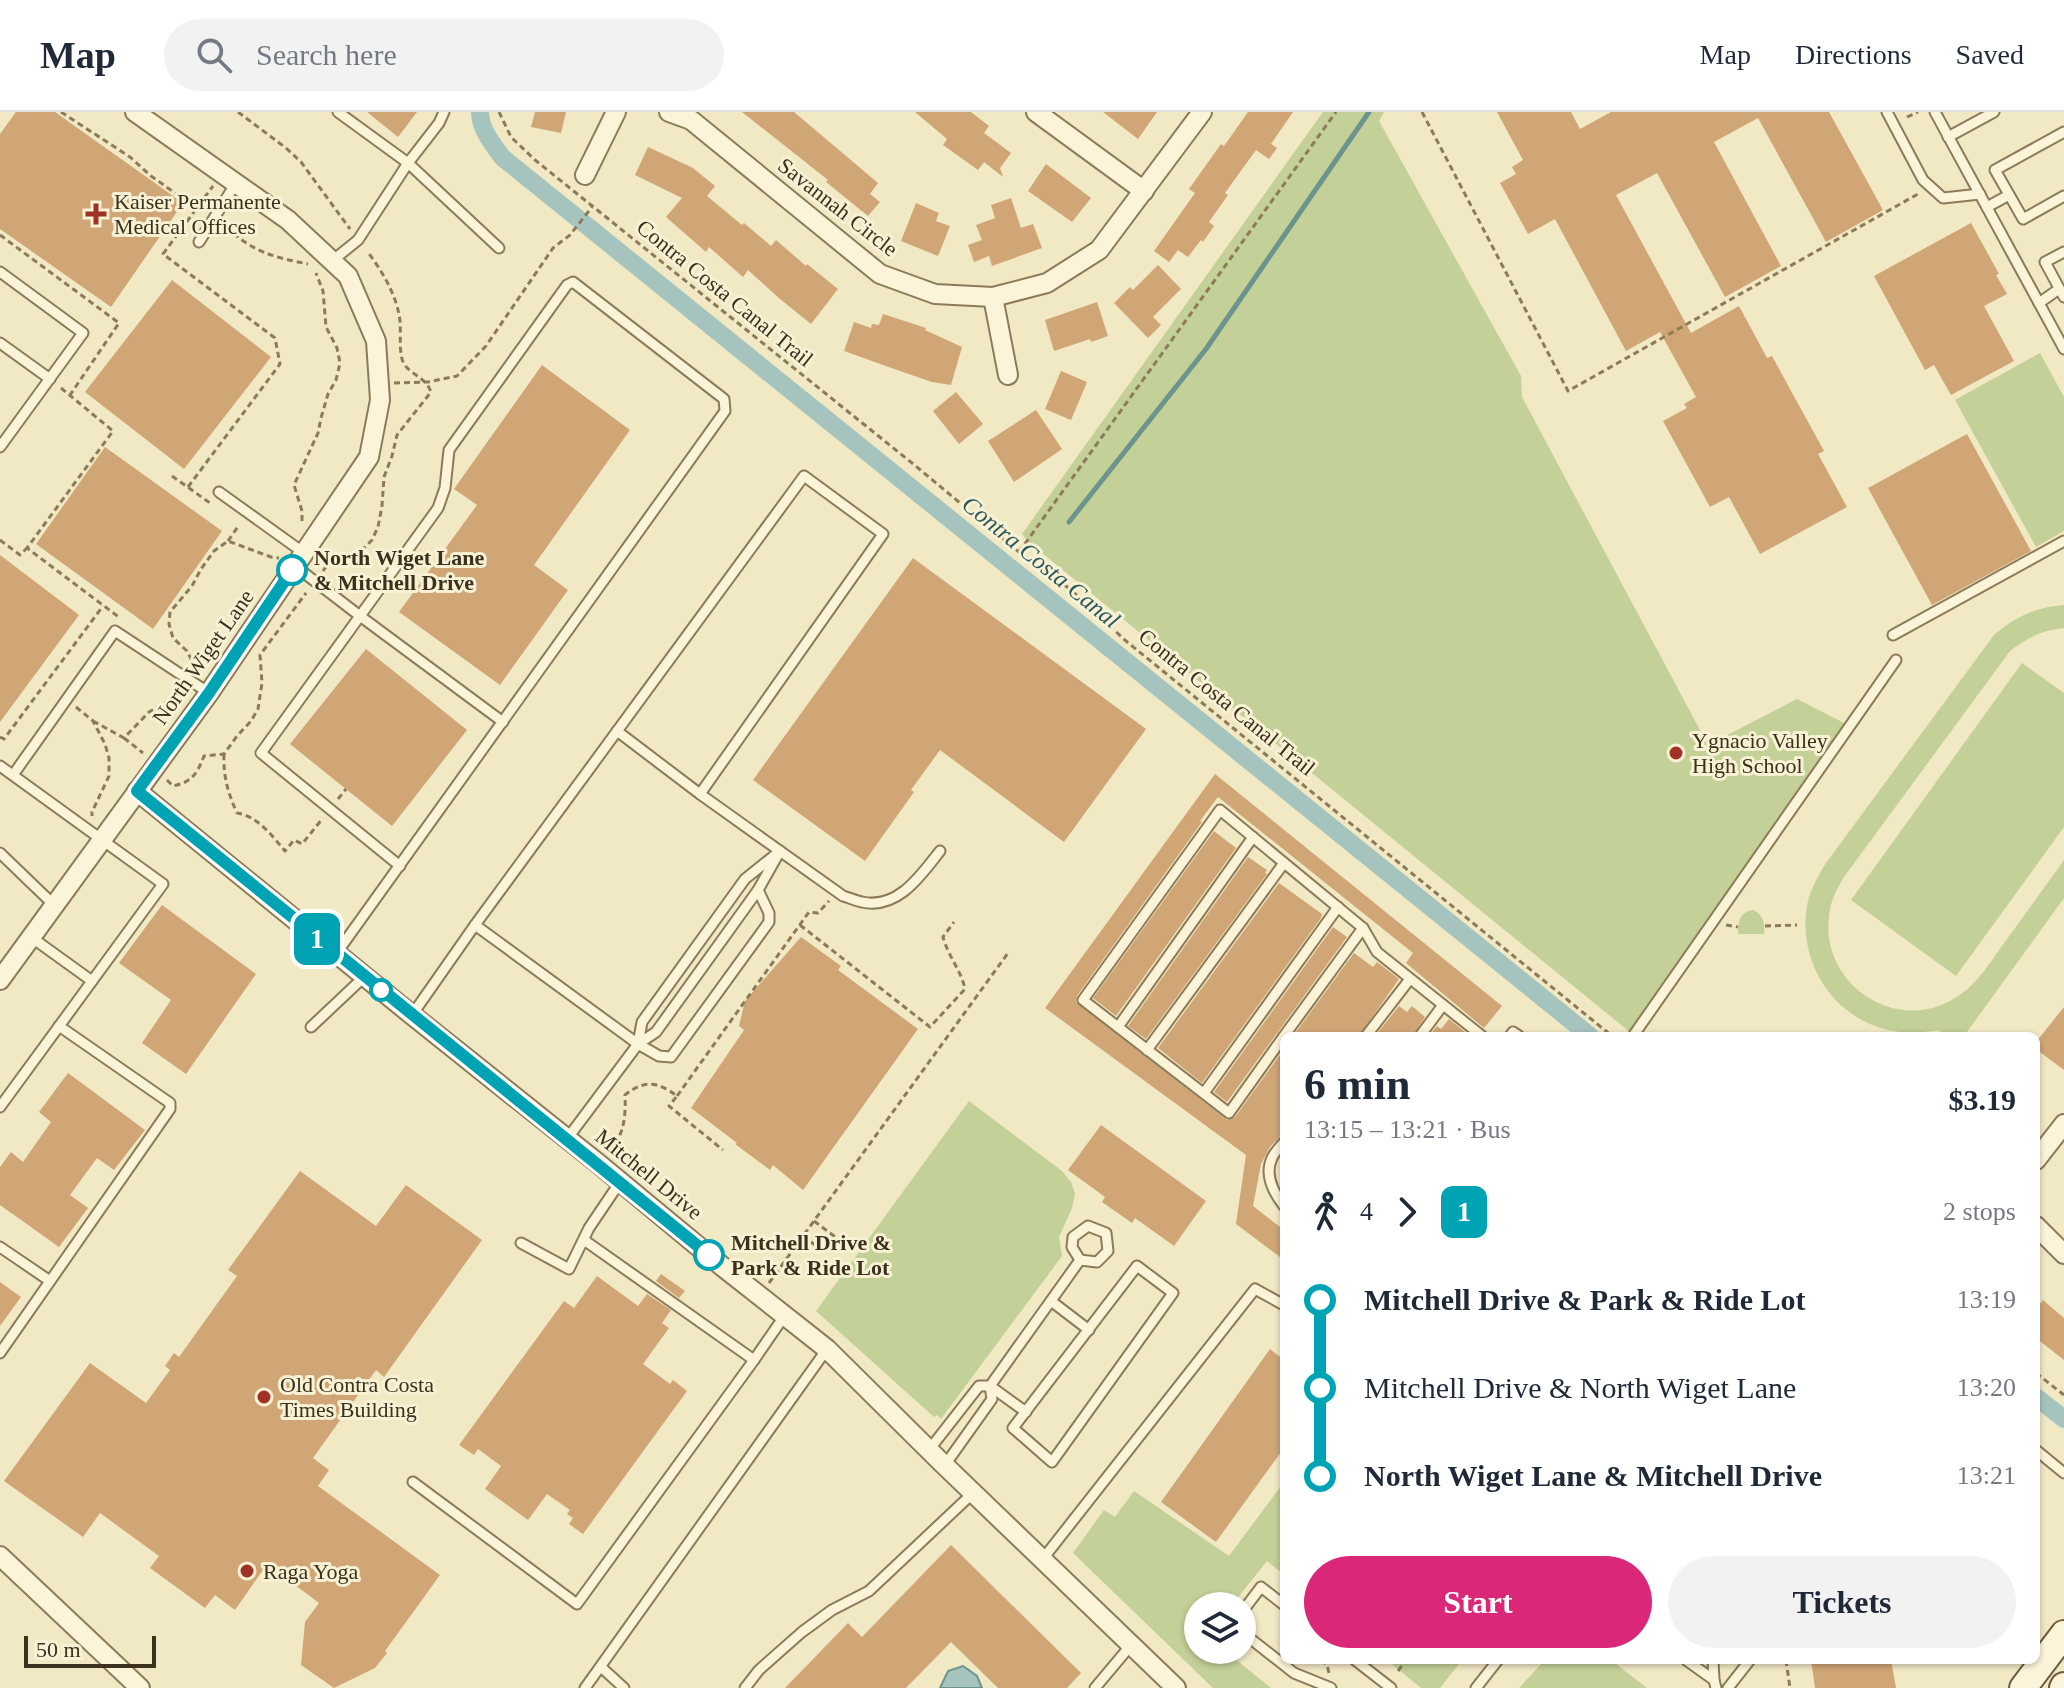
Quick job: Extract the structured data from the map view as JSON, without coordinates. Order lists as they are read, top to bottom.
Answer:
{
  "streets": {
    "street": ["Savannah Circle", "North Wiget Lane", "Mitchell Drive"],
    "path": ["Contra Costa Canal Trail"]
  },
  "crossings": [
    ["North Wiget Lane", "Mitchell Drive"]
  ],
  "water": ["Contra Costa Canal"],
  "places": {
    "health": ["Kaiser Permanente Medical Offices"],
    "other": [
      "North Wiget Lane & Mitchell Drive",
      "Ygnacio Valley High School",
      "Mitchell Drive & Park & Ride Lot",
      "Old Contra Costa Times Building",
      "Raga Yoga"
    ]
  },
  "lines": ["bus line 1"],
  "scale_bar": "50 m",
  "page": {
    "header": "Map",
    "search": "Search here",
    "nav": ["Map", "Directions", "Saved"],
    "on_map": "1",
    "heading": ["6 min", "13:15 – 13:21 · Bus", "$3.19"],
    "legs": ["4", "1", "2 stops"],
    "list": [
      {
        "name": "Mitchell Drive & Park & Ride Lot",
        "value": "13:19"
      },
      {
        "name": "Mitchell Drive & North Wiget Lane",
        "value": "13:20"
      },
      {
        "name": "North Wiget Lane & Mitchell Drive",
        "value": "13:21"
      }
    ],
    "buttons": ["Start", "Tickets"],
    "scale": "50 m"
  }
}
